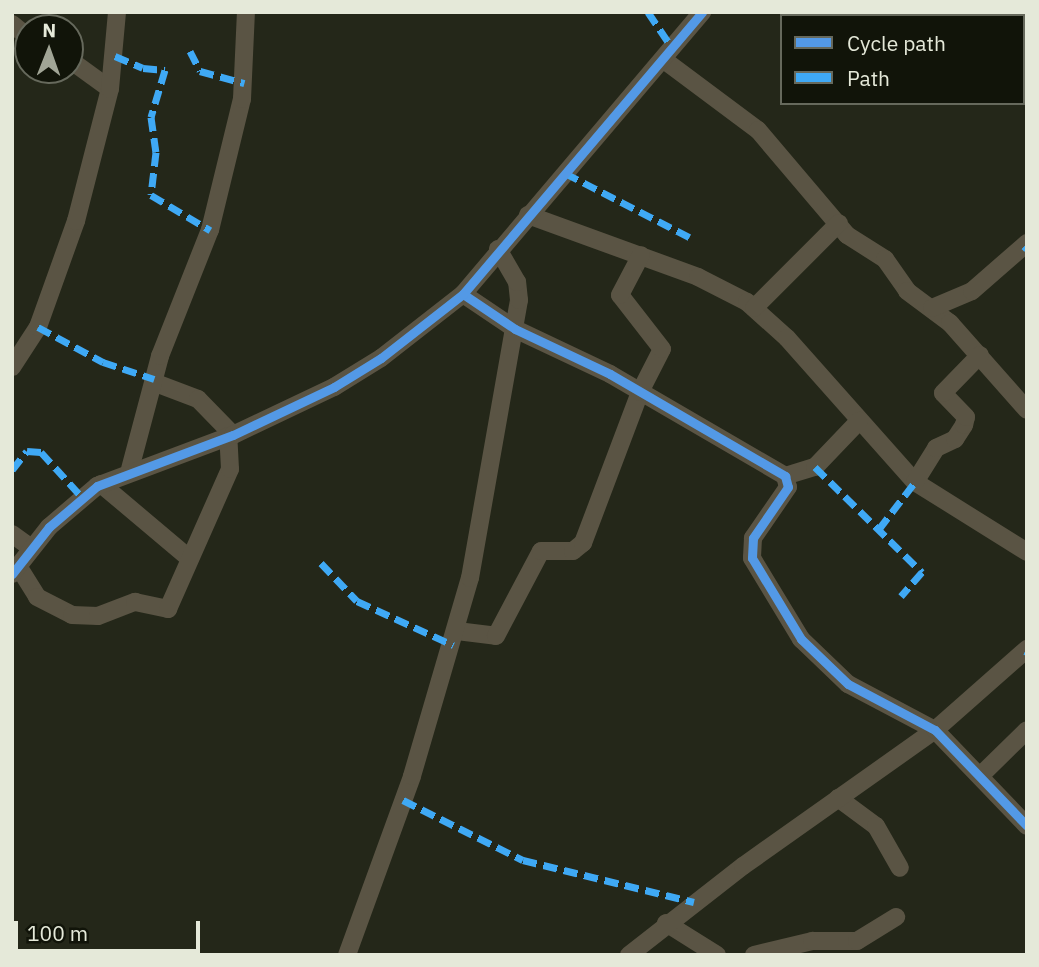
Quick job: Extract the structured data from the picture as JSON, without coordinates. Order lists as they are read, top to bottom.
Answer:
{
  "legend": ["Cycle path", "Path"],
  "scale_bar": "100 m",
  "north": "top"
}
